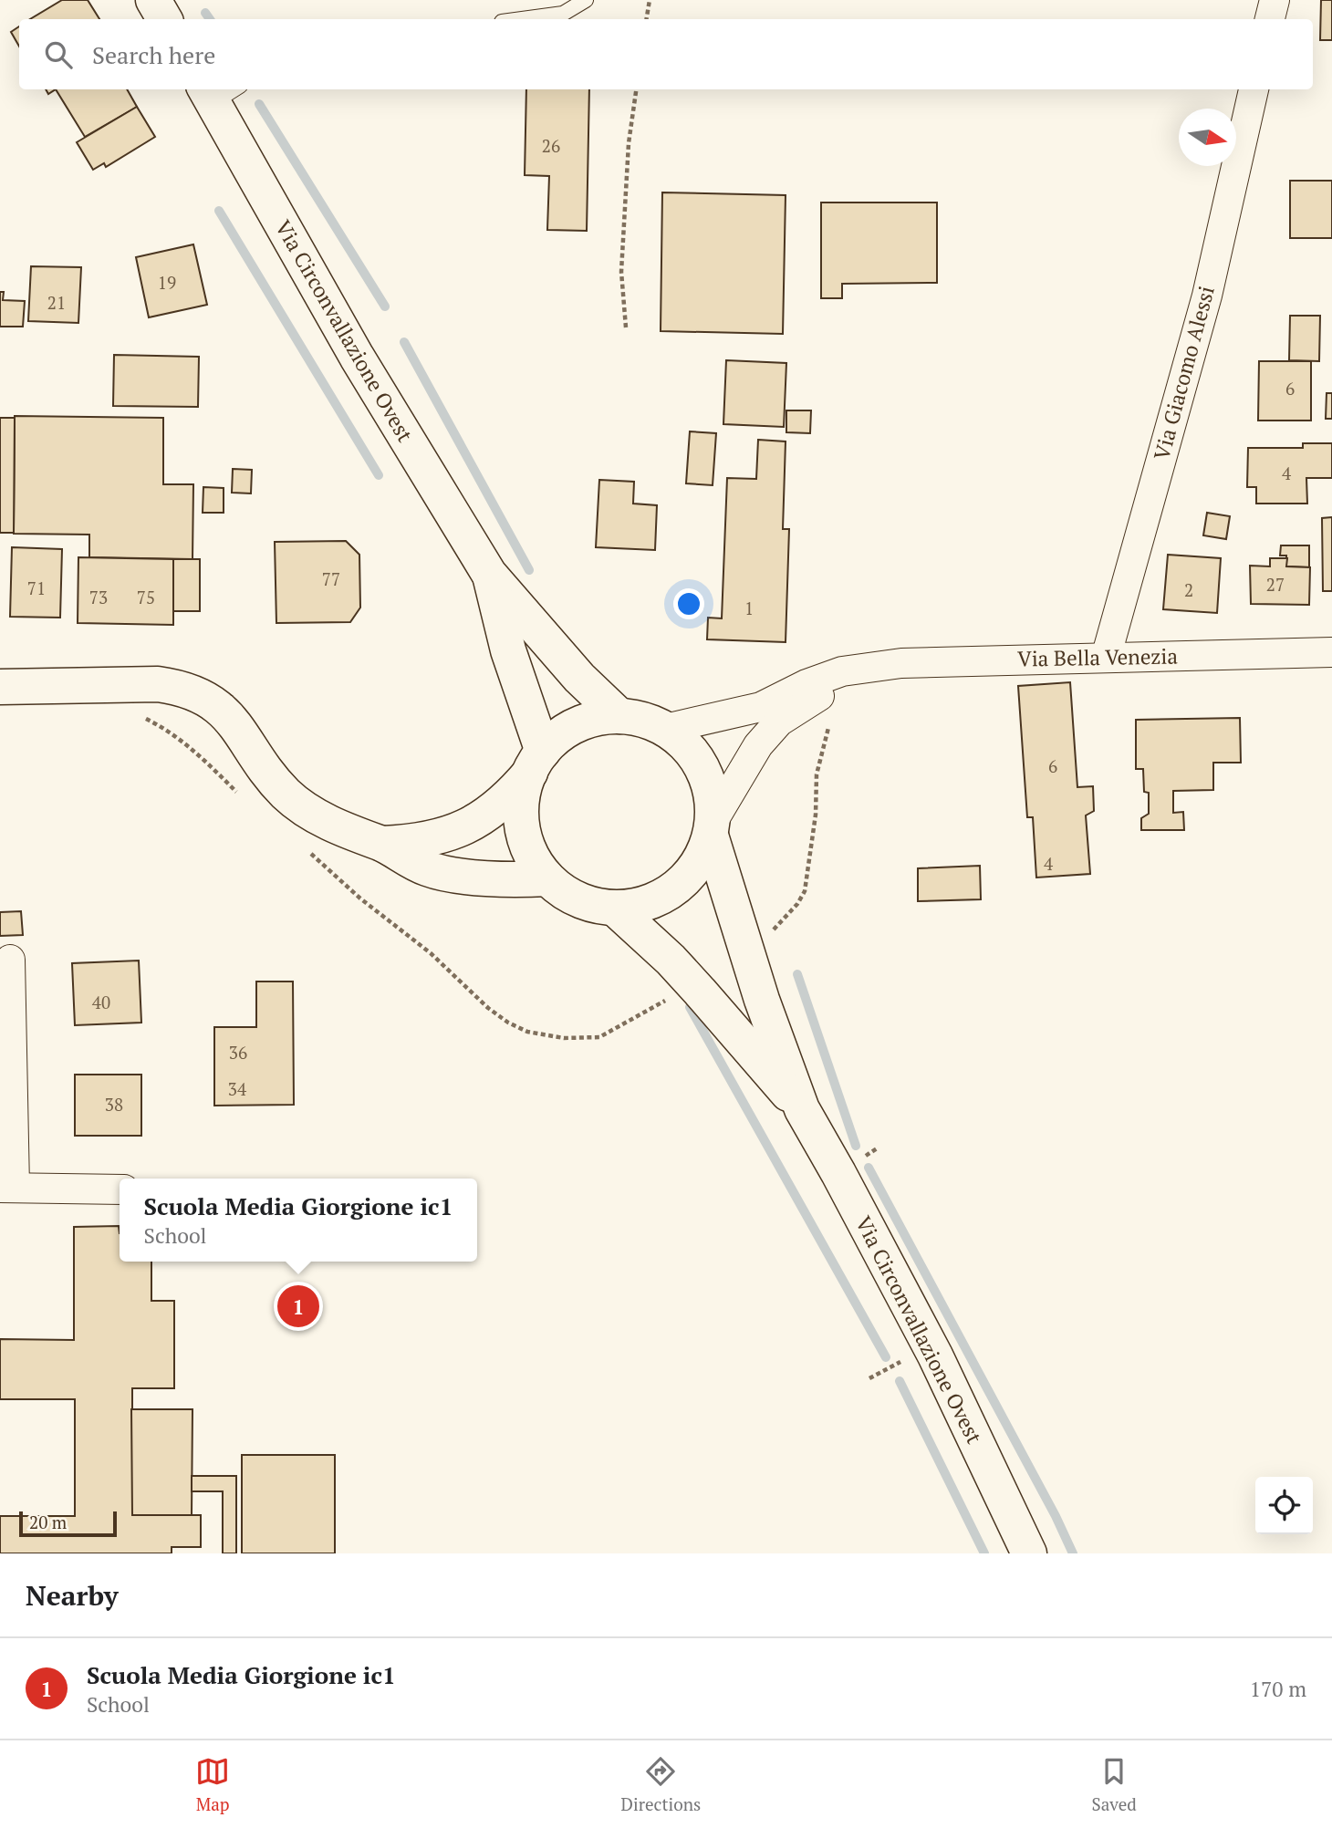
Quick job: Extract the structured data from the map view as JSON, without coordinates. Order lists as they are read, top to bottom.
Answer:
{
  "streets": {
    "main road": ["Via Circonvallazione Ovest"],
    "street": ["Via Giacomo Alessi", "Via Bella Venezia"]
  },
  "crossings": [
    ["Via Circonvallazione Ovest", "Via Bella Venezia"],
    ["Via Giacomo Alessi", "Via Bella Venezia"]
  ],
  "house_numbers": [
    "26",
    "19",
    "21",
    "6",
    "4",
    "77",
    "27",
    "71",
    "2",
    "73",
    "75",
    "1",
    "6",
    "4",
    "40",
    "36",
    "34",
    "38"
  ],
  "scale_bar": "20 m",
  "north": "right",
  "page": {
    "search": "Search here",
    "popup": ["Scuola Media Giorgione ic1", "School"],
    "pins": "1",
    "scale": "20 m",
    "heading": "Nearby",
    "list": [
      {
        "mark": "1",
        "name": "Scuola Media Giorgione ic1",
        "note": "School",
        "value": "170 m"
      }
    ],
    "nav": ["Map", "Directions", "Saved"]
  }
}
